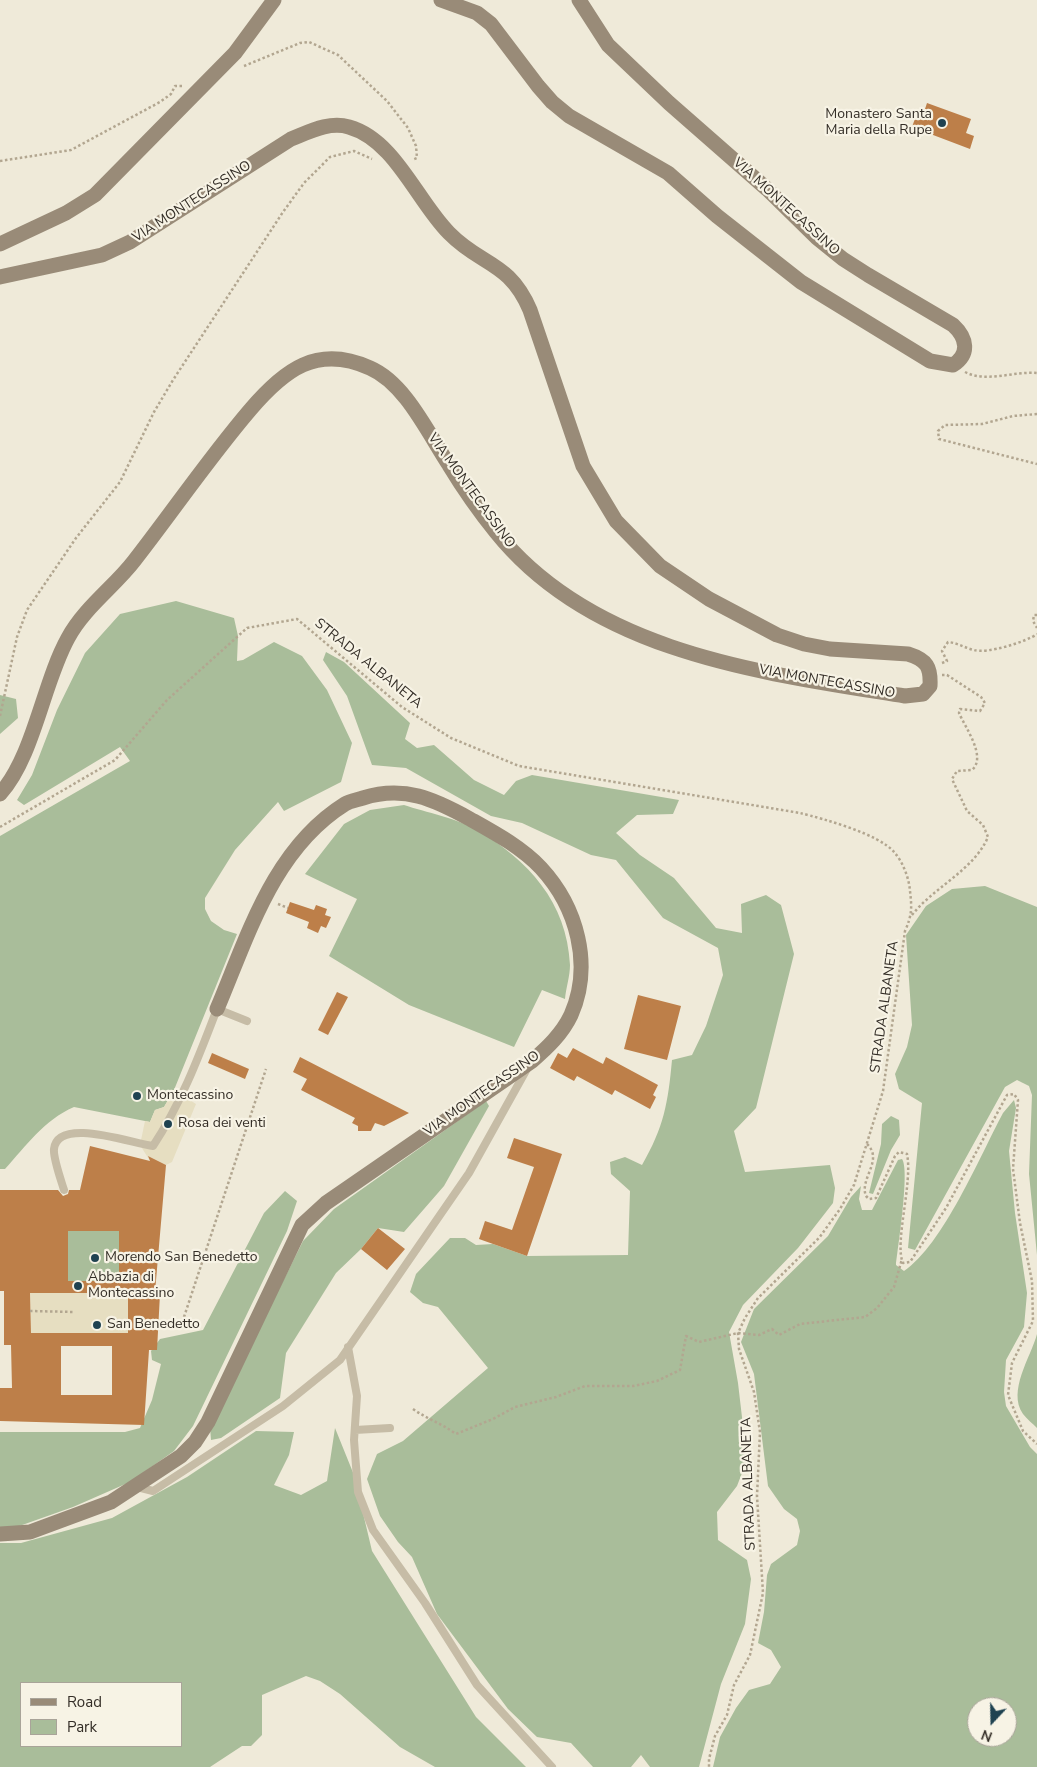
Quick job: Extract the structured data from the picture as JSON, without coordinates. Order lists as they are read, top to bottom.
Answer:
{
  "streets": {
    "street": ["VIA MONTECASSINO"],
    "path": ["STRADA ALBANETA"]
  },
  "places": [
    "Monastero Santa Maria della Rupe",
    "Montecassino",
    "Rosa dei venti",
    "Morendo San Benedetto",
    "Abbazia di Montecassino",
    "San Benedetto"
  ],
  "legend": ["Road", "Park"],
  "north": "bottom"
}
